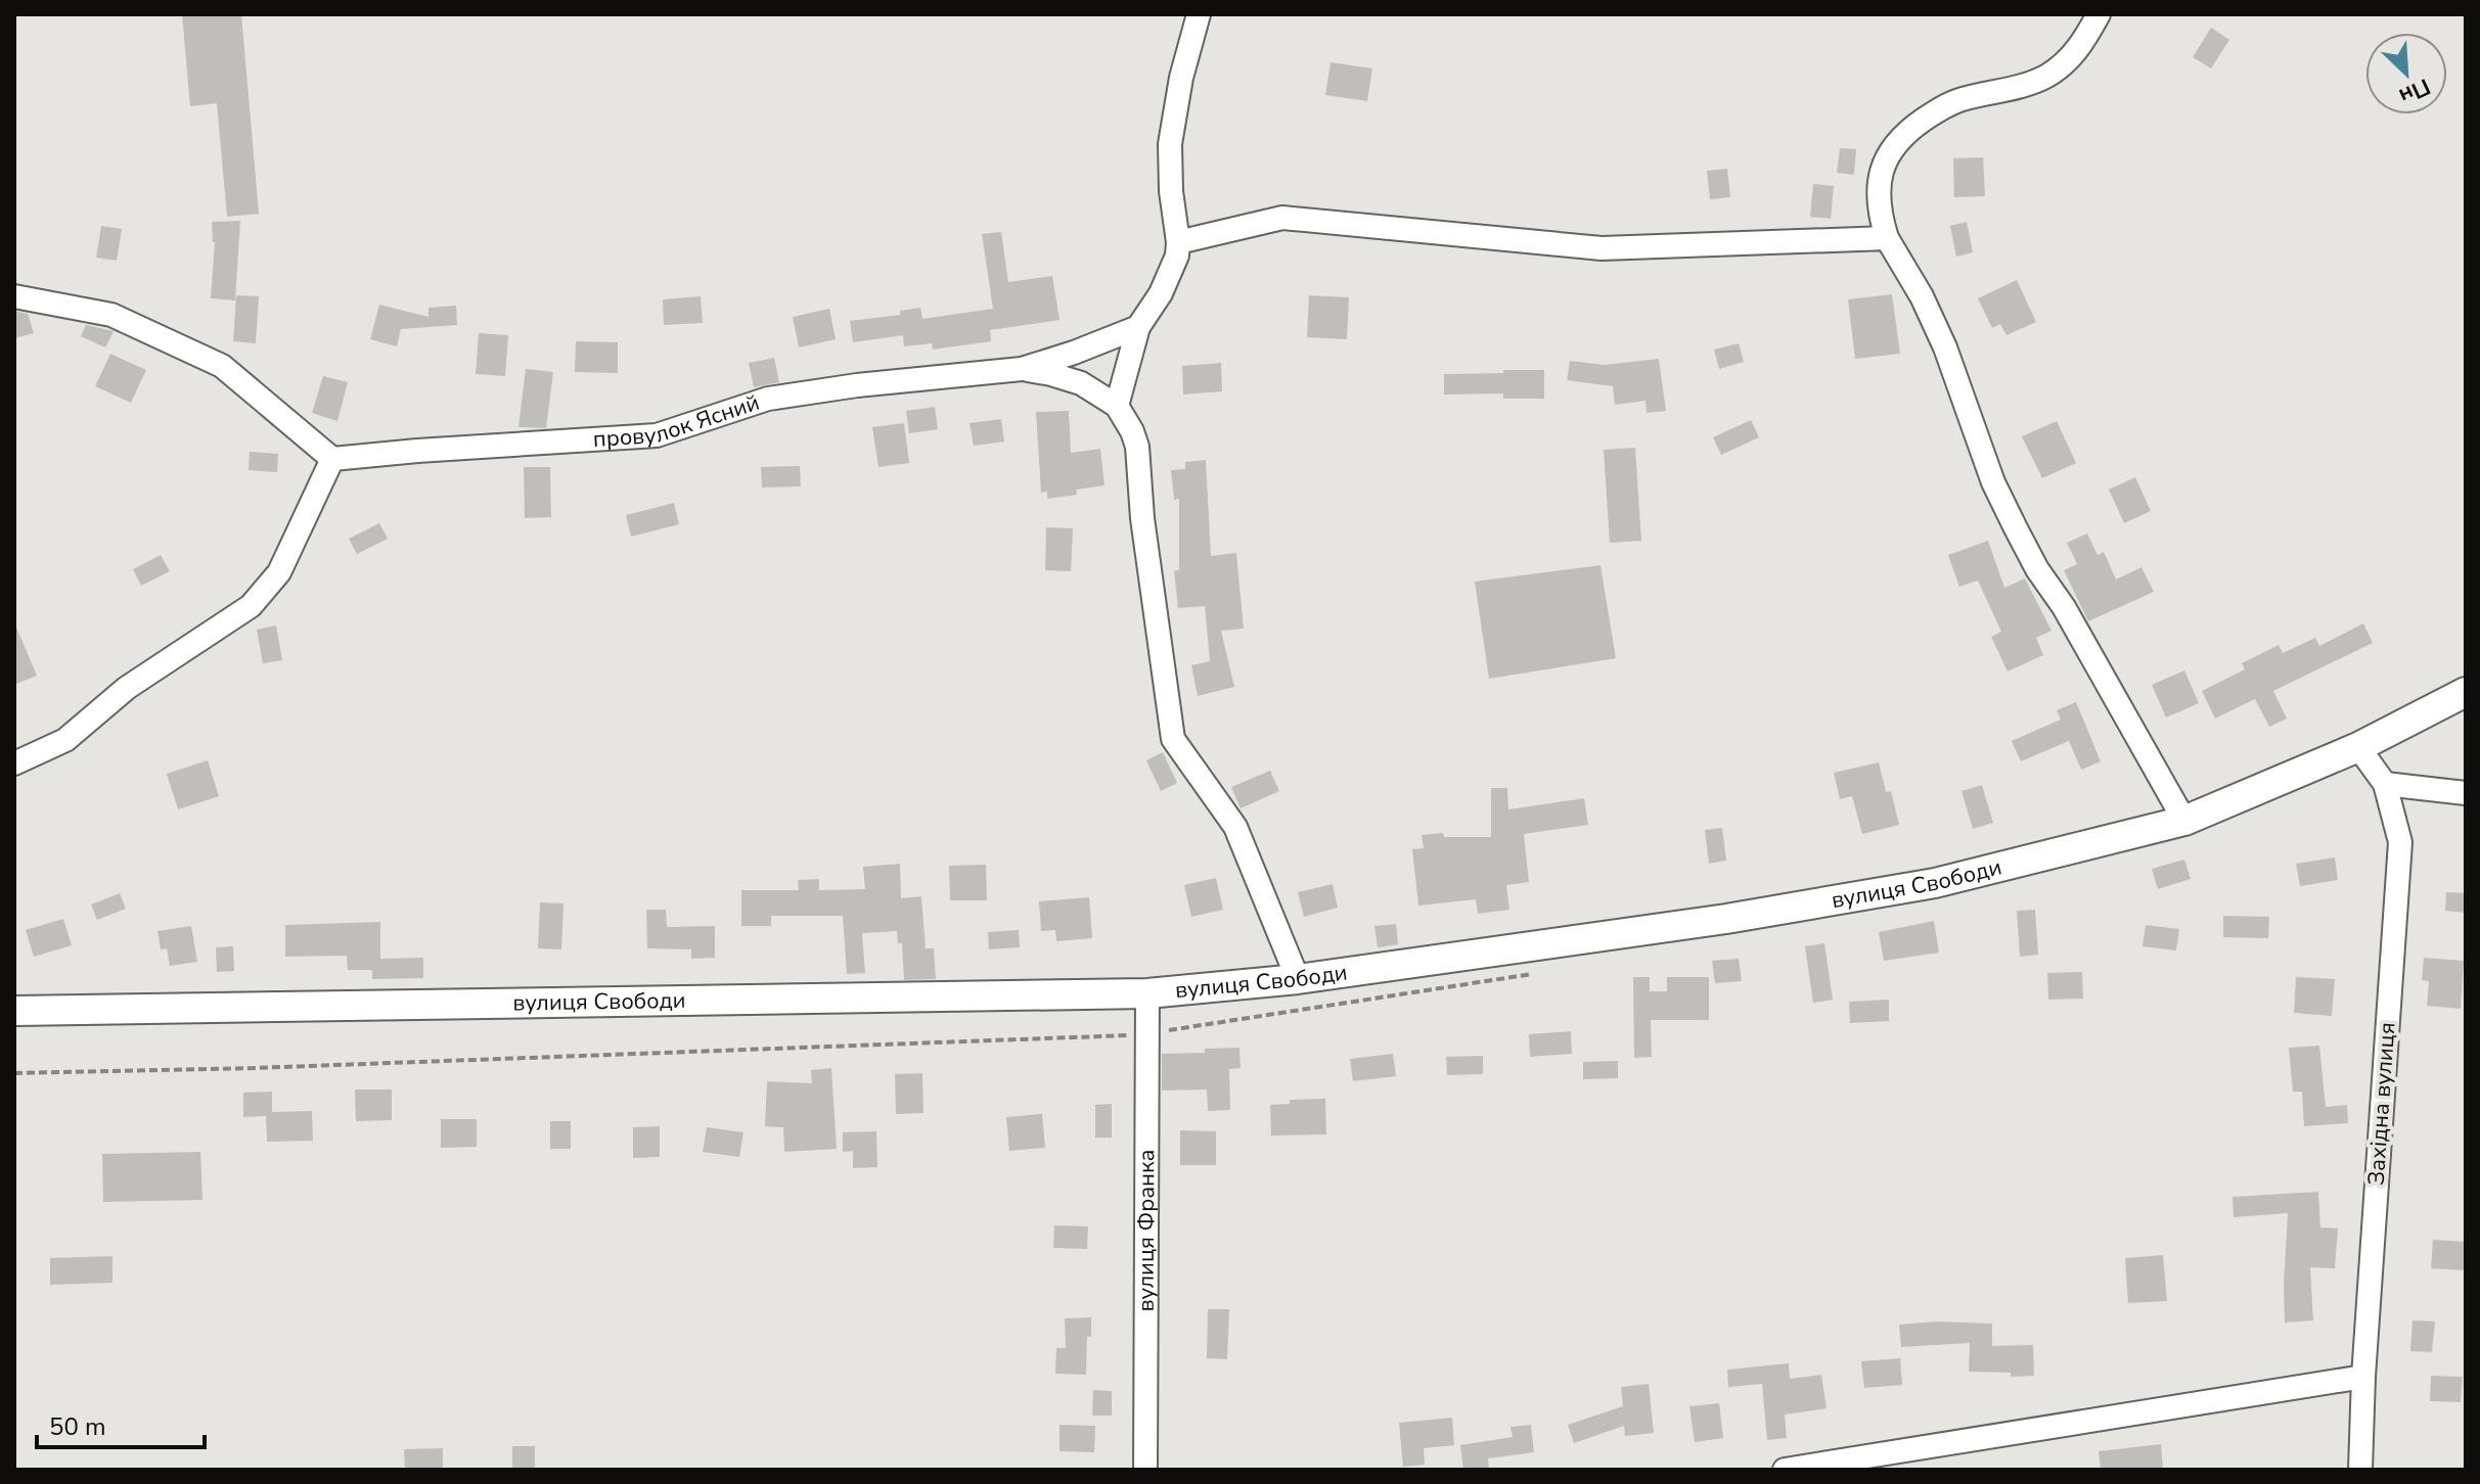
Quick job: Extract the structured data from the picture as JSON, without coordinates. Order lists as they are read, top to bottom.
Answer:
{
  "streets": {
    "street": [
      "провулок Ясний",
      "вулиця Свободи",
      "Західна вулиця",
      "вулиця Франка"
    ]
  },
  "crossings": [
    ["вулиця Свободи", "Західна вулиця"],
    ["вулиця Свободи", "вулиця Франка"]
  ],
  "scale_bar": "50 m",
  "north": "bottom right"
}
